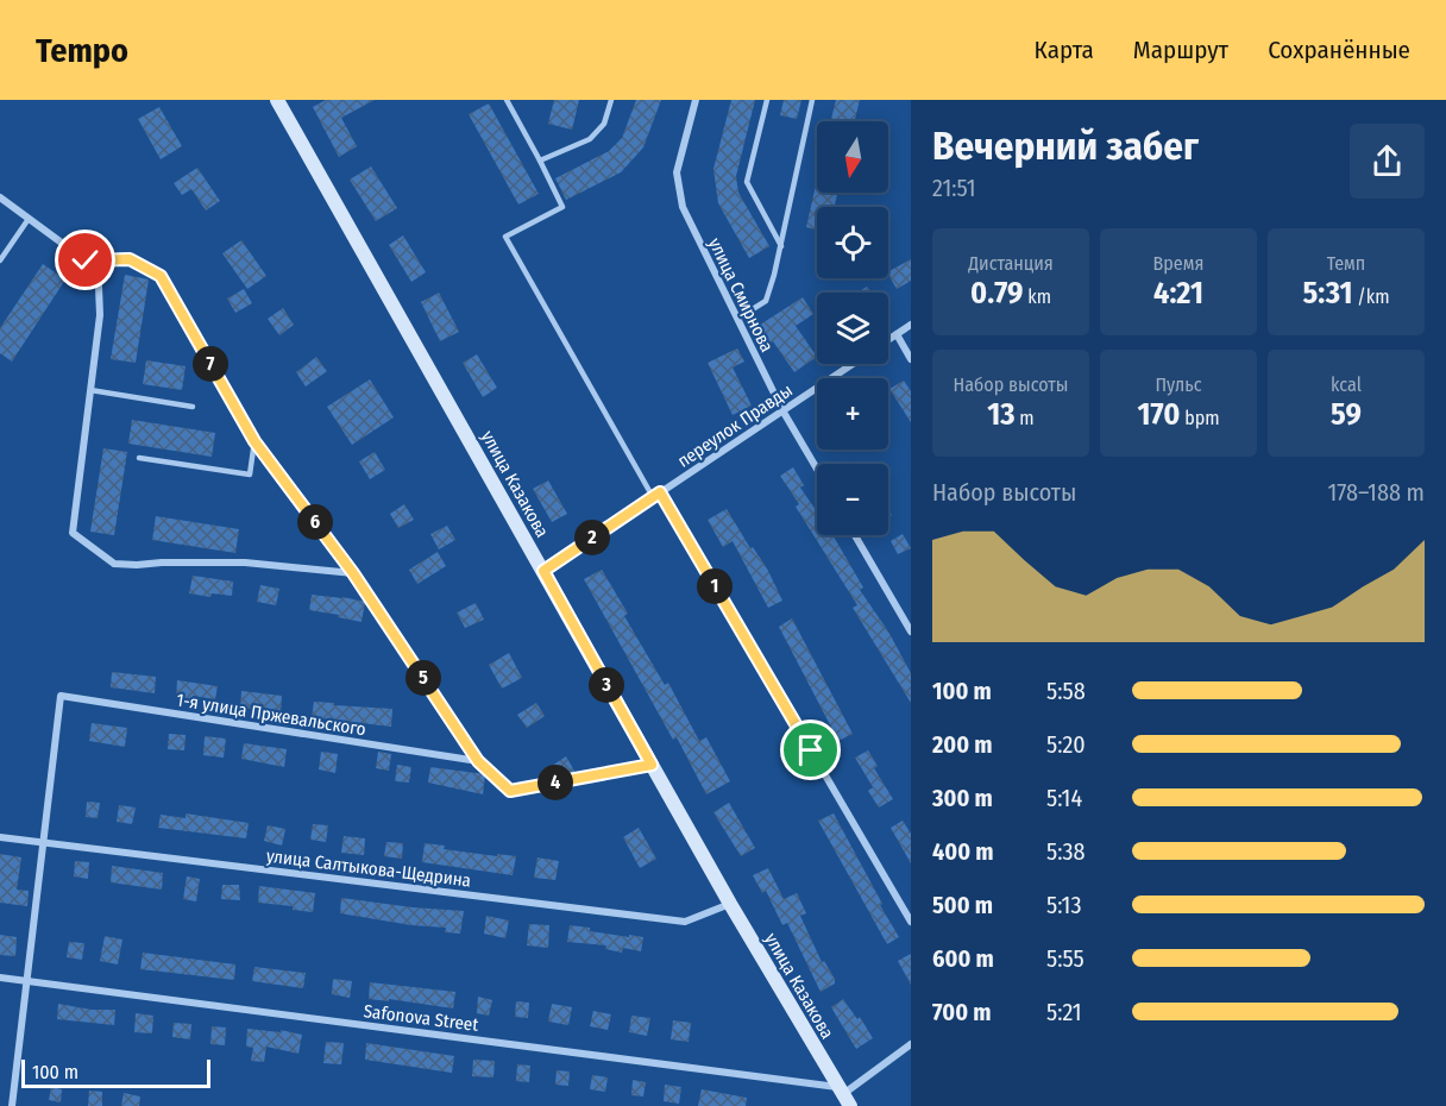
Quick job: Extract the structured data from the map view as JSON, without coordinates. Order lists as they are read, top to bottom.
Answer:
{
  "streets": {
    "main road": ["улица Казакова"],
    "street": [
      "улица Смирнова",
      "переулок Правды",
      "1-я улица Пржевальского",
      "улица Салтыкова-Щедрина",
      "Safonova Street"
    ]
  },
  "crossings": [
    ["улица Смирнова", "переулок Правды"],
    ["переулок Правды", "улица Казакова"],
    ["улица Казакова", "улица Салтыкова-Щедрина"],
    ["улица Казакова", "Safonova Street"],
    ["1-я улица Пржевальского", "улица Салтыкова-Щедрина"]
  ],
  "scale_bar": "100 m",
  "north": "bottom",
  "page": {
    "header": "Tempo",
    "nav": ["Карта", "Маршрут", "Сохранённые"],
    "heading": ["Вечерний забег", "21:51"],
    "map_buttons": ["+", "−"],
    "stats": [
      ["Дистанция", "0.79 km"],
      ["Время", "4:21"],
      ["Темп", "5:31 /km"],
      ["Набор высоты", "13 m"],
      ["Пульс", "170 bpm"],
      ["kcal", "59"]
    ],
    "pins": [
      "7",
      "6",
      "2",
      "1",
      "5",
      "3",
      "4"
    ],
    "chart": ["Набор высоты", "178–188 m"],
    "list": [
      {
        "name": "100 m",
        "note": "5:58"
      },
      {
        "name": "200 m",
        "note": "5:20"
      },
      {
        "name": "300 m",
        "note": "5:14"
      },
      {
        "name": "400 m",
        "note": "5:38"
      },
      {
        "name": "500 m",
        "note": "5:13"
      },
      {
        "name": "600 m",
        "note": "5:55"
      },
      {
        "name": "700 m",
        "note": "5:21"
      }
    ],
    "scale": "100 m"
  }
}
